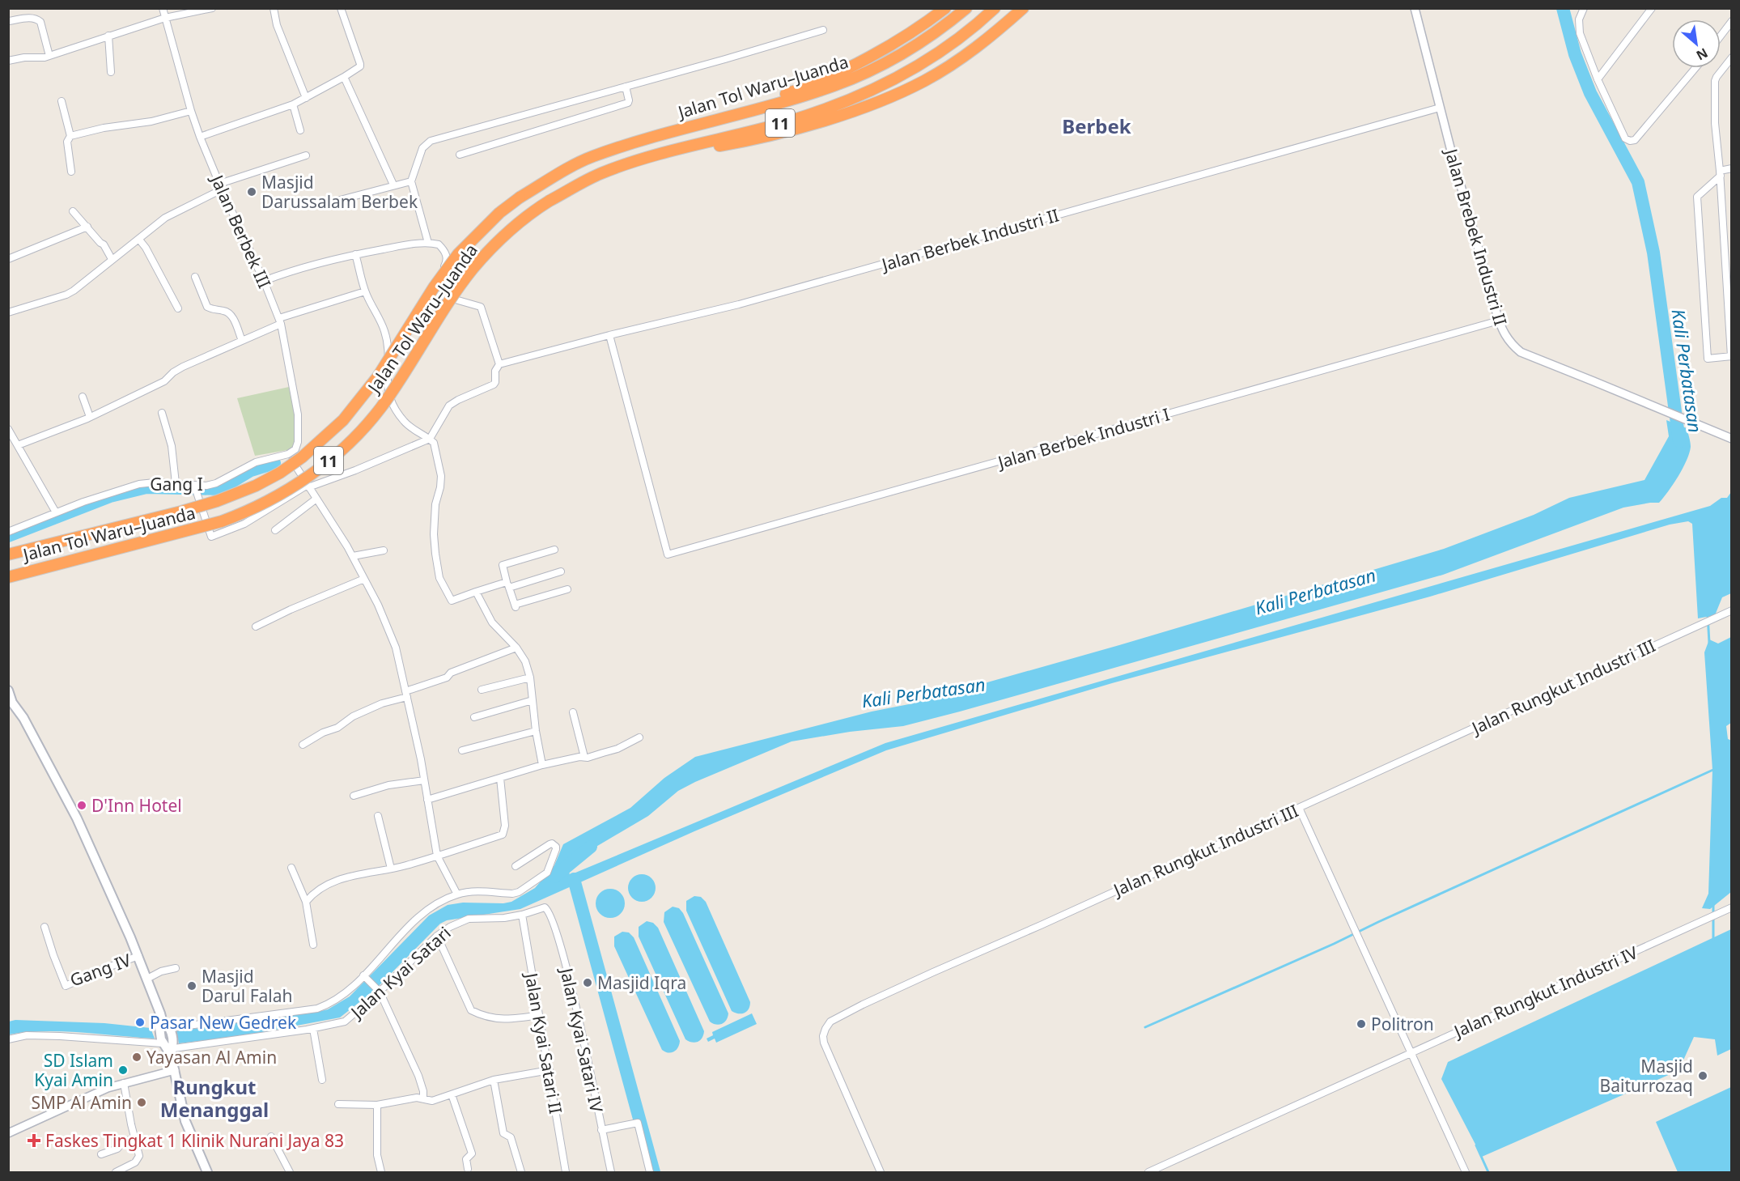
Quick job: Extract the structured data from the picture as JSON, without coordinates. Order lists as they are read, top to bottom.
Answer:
{
  "streets": {
    "highway": ["Jalan Tol Waru–Juanda", "11"],
    "street": [
      "Jalan Berbek III",
      "Jalan Brebek Industri II",
      "Jalan Berbek Industri II",
      "Jalan Berbek Industri I",
      "Gang I",
      "Jalan Rungkut Industri III",
      "Gang IV",
      "Jalan Kyai Satari",
      "Jalan Rungkut Industri IV",
      "Jalan Kyai Satari IV",
      "Jalan Kyai Satari II"
    ]
  },
  "crossings": [
    ["Jalan Berbek III", "Gang I"],
    ["Jalan Brebek Industri II", "Jalan Berbek Industri II"],
    ["Jalan Brebek Industri II", "Jalan Berbek Industri I"],
    ["Jalan Berbek Industri II", "Jalan Berbek Industri I"],
    ["Jalan Kyai Satari", "Jalan Kyai Satari IV"],
    ["Jalan Kyai Satari", "Jalan Kyai Satari II"]
  ],
  "districts": ["Berbek", "Rungkut Menanggal"],
  "water": ["Kali Perbatasan"],
  "places": {
    "other": [
      "Masjid Darussalam Berbek",
      "D'Inn Hotel",
      "Masjid Iqra",
      "Masjid Darul Falah",
      "Pasar New Gedrek",
      "Politron",
      "Yayasan Al Amin",
      "SD Islam Kyai Amin",
      "Masjid Baiturrozaq",
      "SMP Al Amin"
    ],
    "health": ["Faskes Tingkat 1 Klinik Nurani Jaya 83"]
  },
  "north": "bottom right"
}
